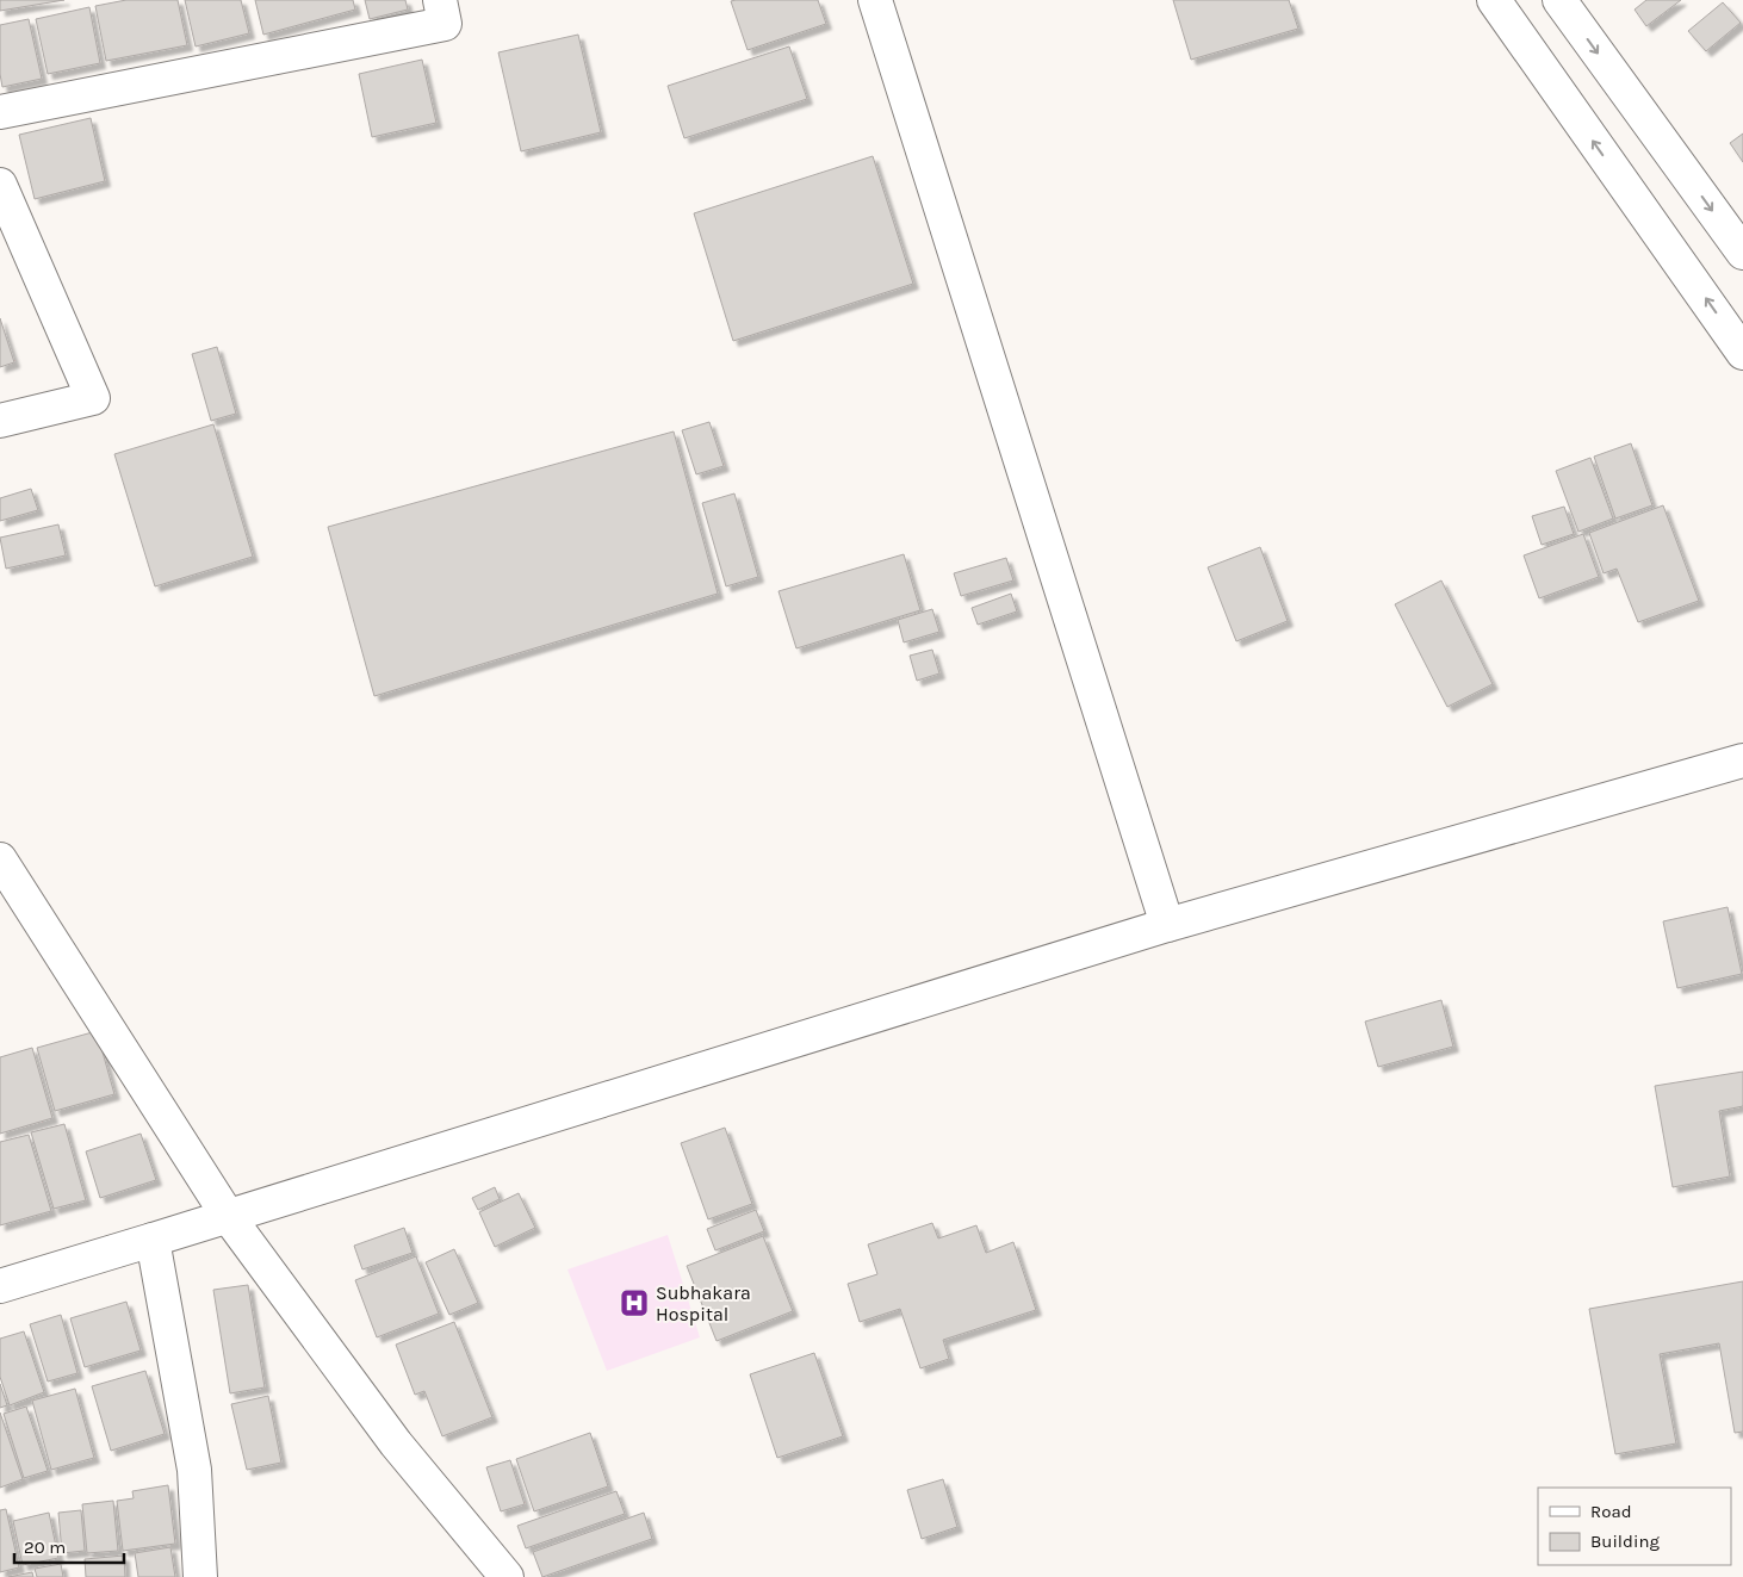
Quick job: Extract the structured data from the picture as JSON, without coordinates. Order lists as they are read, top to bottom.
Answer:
{
  "places": {
    "hospital": ["Subhakara Hospital"]
  },
  "legend": ["Road", "Building"],
  "scale_bar": "20 m"
}
